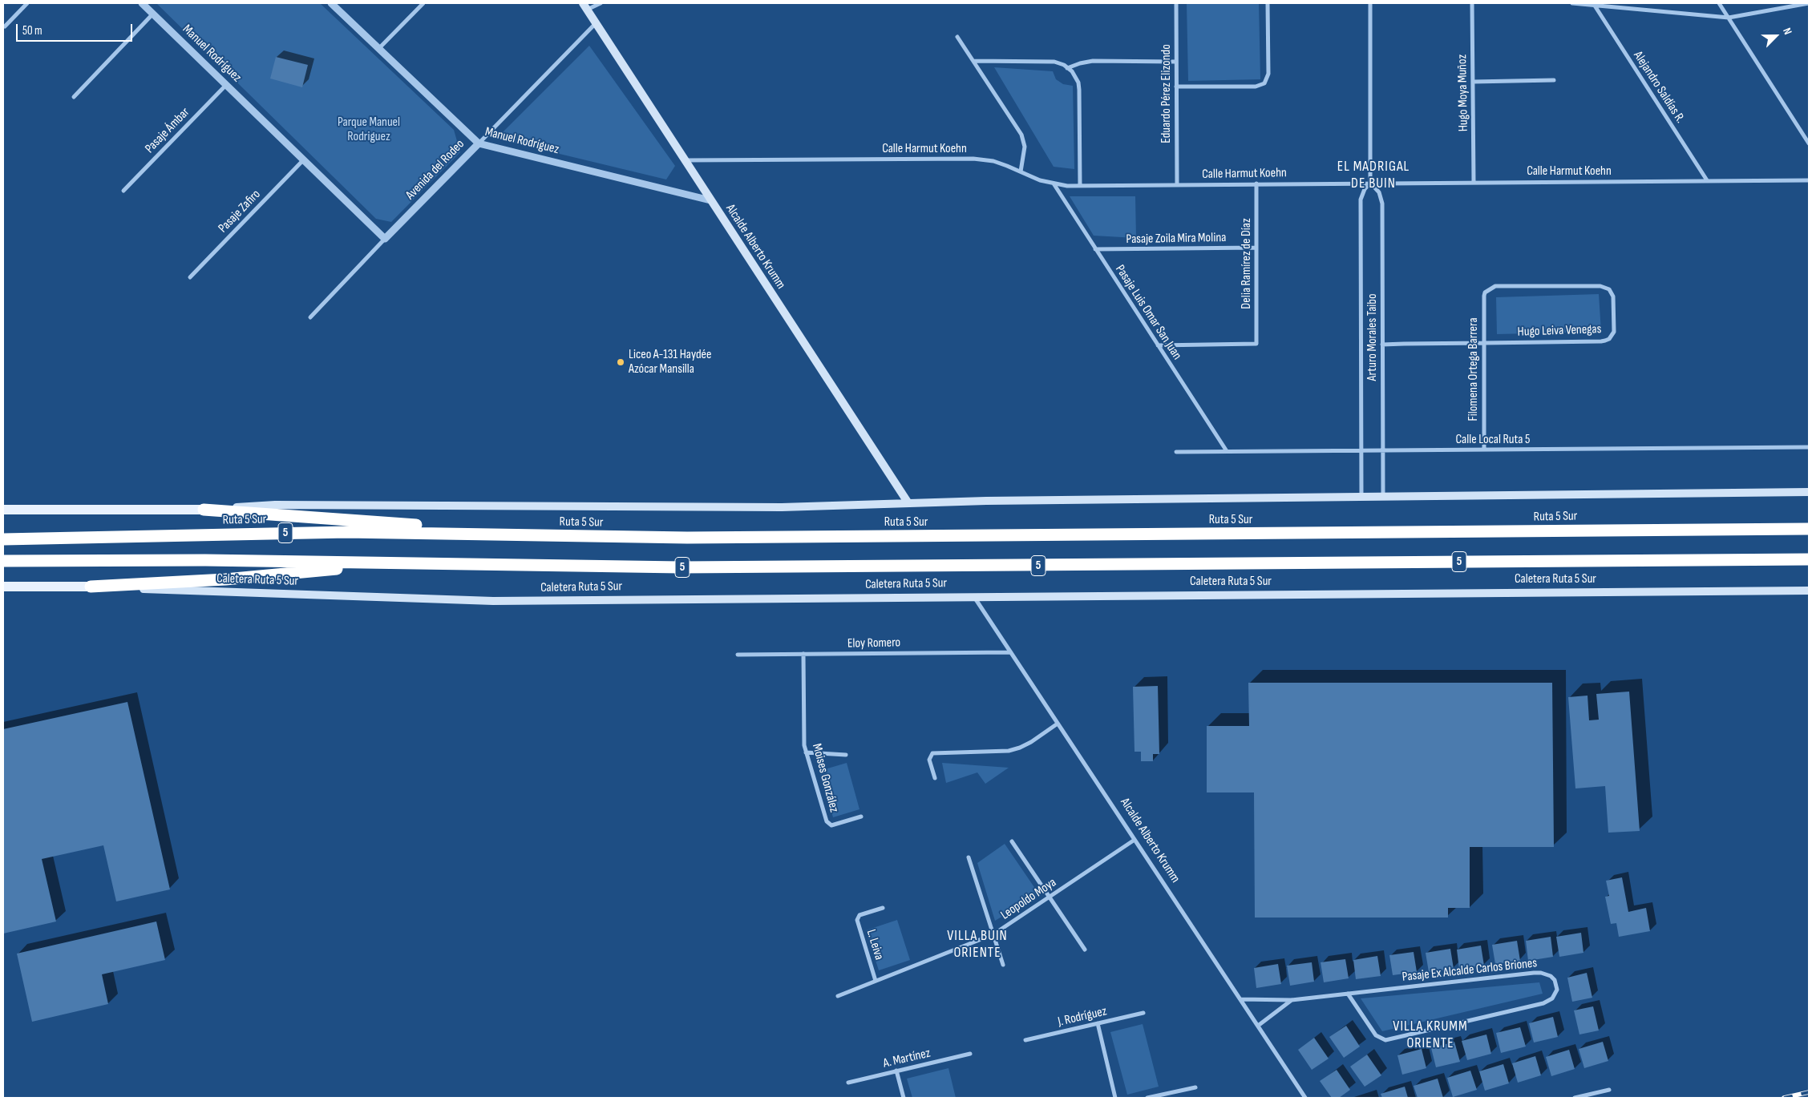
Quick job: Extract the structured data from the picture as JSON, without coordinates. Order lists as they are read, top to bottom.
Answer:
{
  "streets": {
    "highway": ["Ruta 5 Sur", "5"],
    "main road": ["Alcalde Alberto Krumm", "Caletera Ruta 5 Sur"],
    "street": [
      "Manuel Rodríguez",
      "Alejandro Saldías R.",
      "Hugo Moya Muñoz",
      "Eduardo Pérez Elizondo",
      "Pasaje Ámbar",
      "Calle Harmut Koehn",
      "Avenida del Rodeo",
      "Pasaje Zafiro",
      "Pasaje Zoila Mira Molina",
      "Delia Ramírez de Díaz",
      "Pasaje Luis Omar San Juan",
      "Hugo Leiva Venegas",
      "Arturo Morales Taibo",
      "Filomena Ortega Barrera",
      "Calle Local Ruta 5",
      "Eloy Romero",
      "Moises González",
      "Leopoldo Moya",
      "L. Leiva",
      "Pasaje Ex Alcalde Carlos Briones",
      "J. Rodríguez",
      "A. Martínez"
    ]
  },
  "crossings": [
    ["Manuel Rodríguez", "Pasaje Ámbar"],
    ["Manuel Rodríguez", "Avenida del Rodeo"],
    ["Manuel Rodríguez", "Pasaje Zafiro"],
    ["Manuel Rodríguez", "Alcalde Alberto Krumm"],
    ["Alejandro Saldías R.", "Calle Harmut Koehn"],
    ["Hugo Moya Muñoz", "Calle Harmut Koehn"],
    ["Eduardo Pérez Elizondo", "Calle Harmut Koehn"],
    ["Calle Harmut Koehn", "Alcalde Alberto Krumm"],
    ["Calle Harmut Koehn", "Delia Ramírez de Díaz"],
    ["Calle Harmut Koehn", "Pasaje Luis Omar San Juan"],
    ["Calle Harmut Koehn", "Arturo Morales Taibo"],
    ["Avenida del Rodeo", "Alcalde Alberto Krumm"],
    ["Pasaje Zoila Mira Molina", "Delia Ramírez de Díaz"],
    ["Pasaje Zoila Mira Molina", "Pasaje Luis Omar San Juan"],
    ["Alcalde Alberto Krumm", "Caletera Ruta 5 Sur"],
    ["Alcalde Alberto Krumm", "Eloy Romero"],
    ["Alcalde Alberto Krumm", "Leopoldo Moya"],
    ["Alcalde Alberto Krumm", "Pasaje Ex Alcalde Carlos Briones"],
    ["Delia Ramírez de Díaz", "Pasaje Luis Omar San Juan"],
    ["Pasaje Luis Omar San Juan", "Calle Local Ruta 5"],
    ["Hugo Leiva Venegas", "Arturo Morales Taibo"],
    ["Hugo Leiva Venegas", "Filomena Ortega Barrera"],
    ["Arturo Morales Taibo", "Calle Local Ruta 5"],
    ["Filomena Ortega Barrera", "Calle Local Ruta 5"],
    ["Eloy Romero", "Moises González"],
    ["Leopoldo Moya", "L. Leiva"]
  ],
  "districts": ["EL MADRIGAL DE BUIN", "VILLA BUIN ORIENTE", "VILLA KRUMM ORIENTE"],
  "parks": ["Parque Manuel Rodriguez"],
  "places": ["Liceo A-131 Haydée Azócar Mansilla"],
  "scale_bar": "50 m",
  "north": "top right"
}
